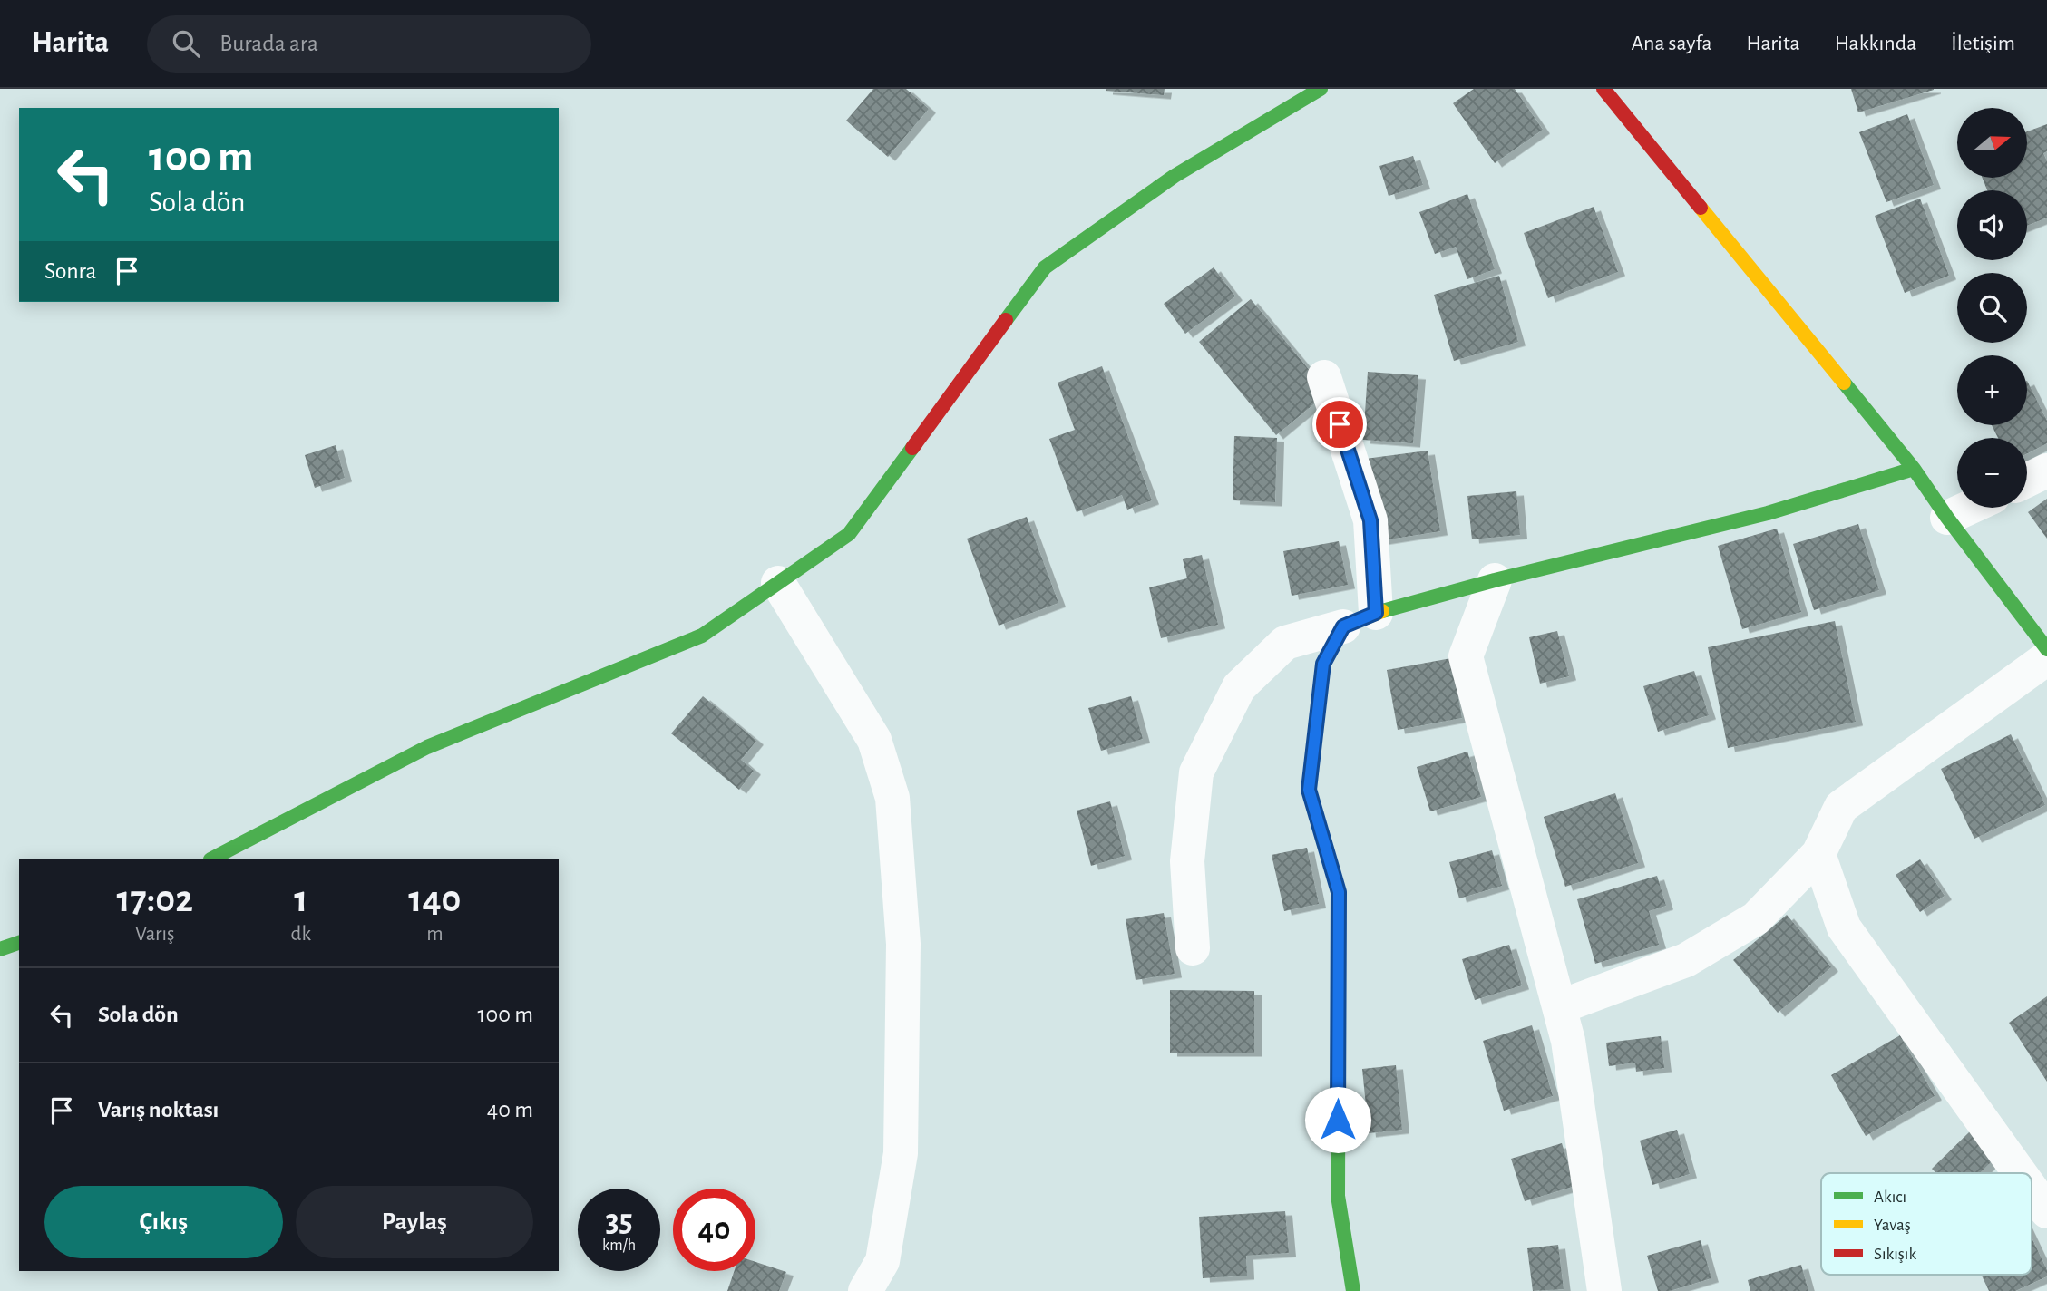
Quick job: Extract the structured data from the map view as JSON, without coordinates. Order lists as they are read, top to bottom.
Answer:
{
  "legend": ["Akıcı", "Yavaş", "Sıkışık"],
  "north": "right",
  "page": {
    "header": "Harita",
    "search": "Burada ara",
    "nav": [
      "Ana sayfa",
      "Harita",
      "Hakkında",
      "İletişim"
    ],
    "map_buttons": ["+", "−"],
    "turn": ["100 m", "Sola dön"],
    "then": "Sonra",
    "eta": [
      "17:02",
      "Varış",
      "1",
      "dk",
      "140",
      "m"
    ],
    "list": [
      {
        "name": "Sola dön",
        "value": "100 m"
      },
      {
        "name": "Varış noktası",
        "value": "40 m"
      }
    ],
    "buttons": ["Çıkış", "Paylaş"],
    "speed": "35 km/h",
    "limit": "40"
  }
}
